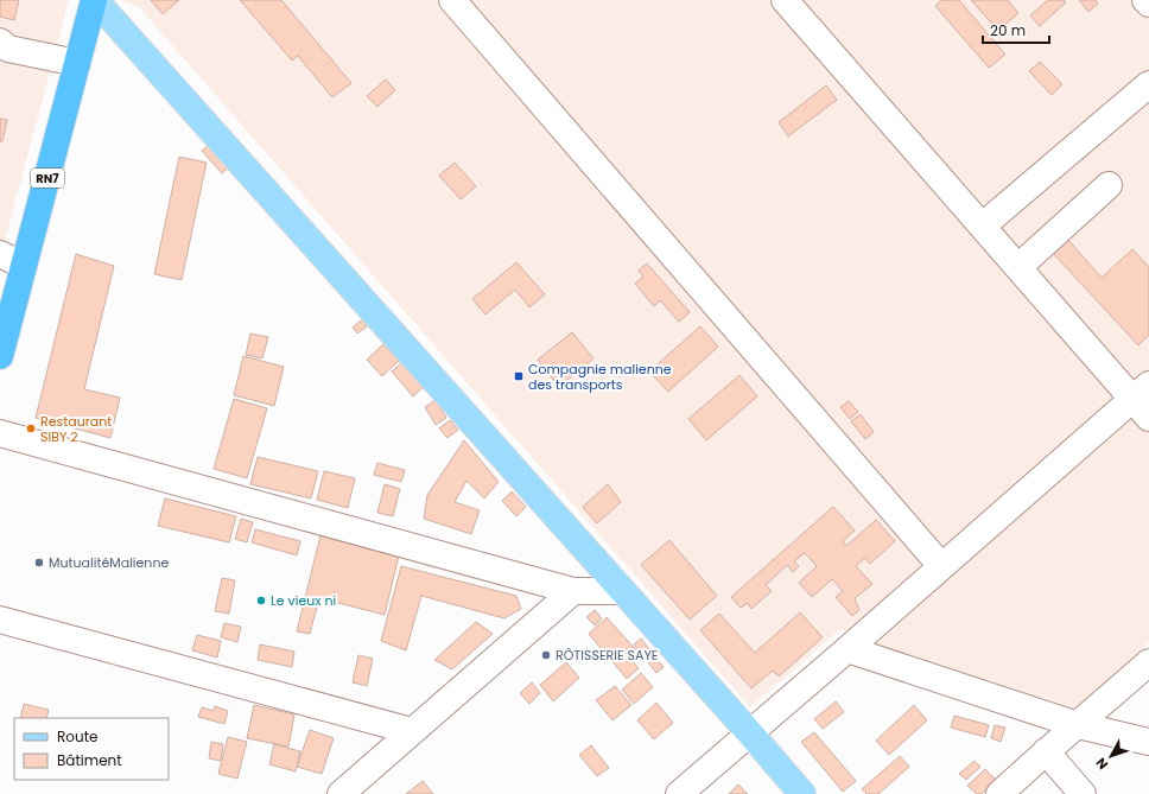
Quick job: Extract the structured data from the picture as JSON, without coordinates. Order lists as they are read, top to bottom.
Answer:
{
  "streets": {
    "highway": ["RN7"]
  },
  "places": {
    "transit": ["Compagnie malienne des transports"],
    "other": [
      "Restaurant SIBY 2",
      "MutualitéMalienne",
      "Le vieux ni",
      "RÔTISSERIE SAYE"
    ]
  },
  "legend": ["Route", "Bâtiment"],
  "scale_bar": "20 m",
  "north": "bottom left"
}
